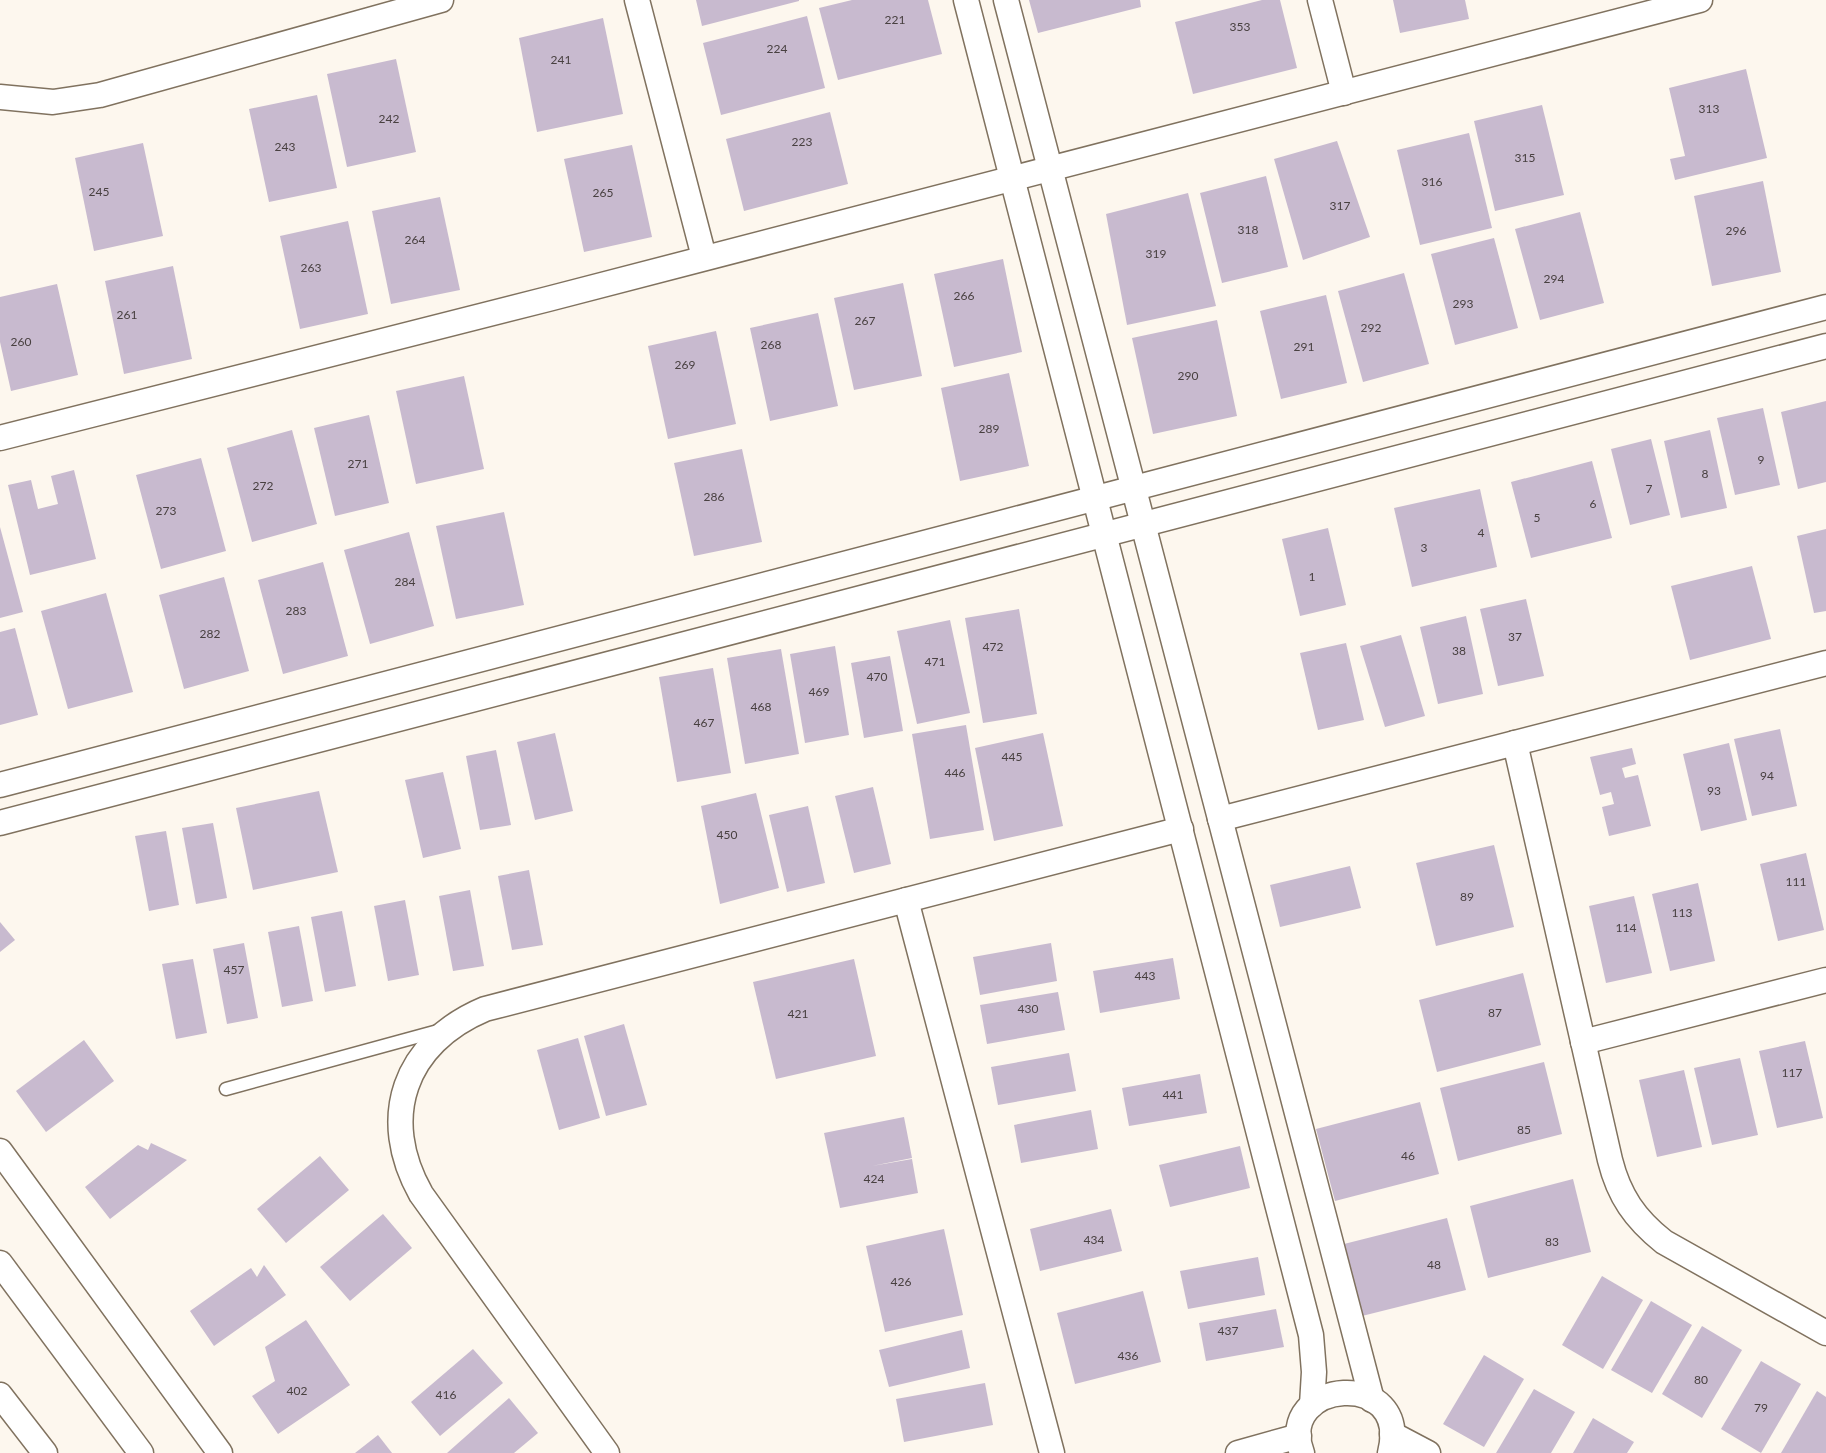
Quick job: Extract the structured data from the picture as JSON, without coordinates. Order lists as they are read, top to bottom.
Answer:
{
  "house_numbers": [
    "221",
    "353",
    "224",
    "241",
    "313",
    "242",
    "223",
    "243",
    "315",
    "316",
    "245",
    "265",
    "317",
    "318",
    "296",
    "264",
    "319",
    "263",
    "294",
    "266",
    "293",
    "261",
    "267",
    "292",
    "260",
    "268",
    "291",
    "269",
    "290",
    "289",
    "9",
    "271",
    "8",
    "272",
    "7",
    "286",
    "6",
    "273",
    "5",
    "4",
    "3",
    "1",
    "284",
    "283",
    "282",
    "37",
    "472",
    "38",
    "471",
    "470",
    "469",
    "468",
    "467",
    "445",
    "446",
    "94",
    "93",
    "450",
    "111",
    "89",
    "113",
    "114",
    "457",
    "443",
    "430",
    "87",
    "421",
    "117",
    "441",
    "85",
    "46",
    "424",
    "434",
    "83",
    "48",
    "426",
    "437",
    "436",
    "80",
    "402",
    "416",
    "79"
  ]
}
